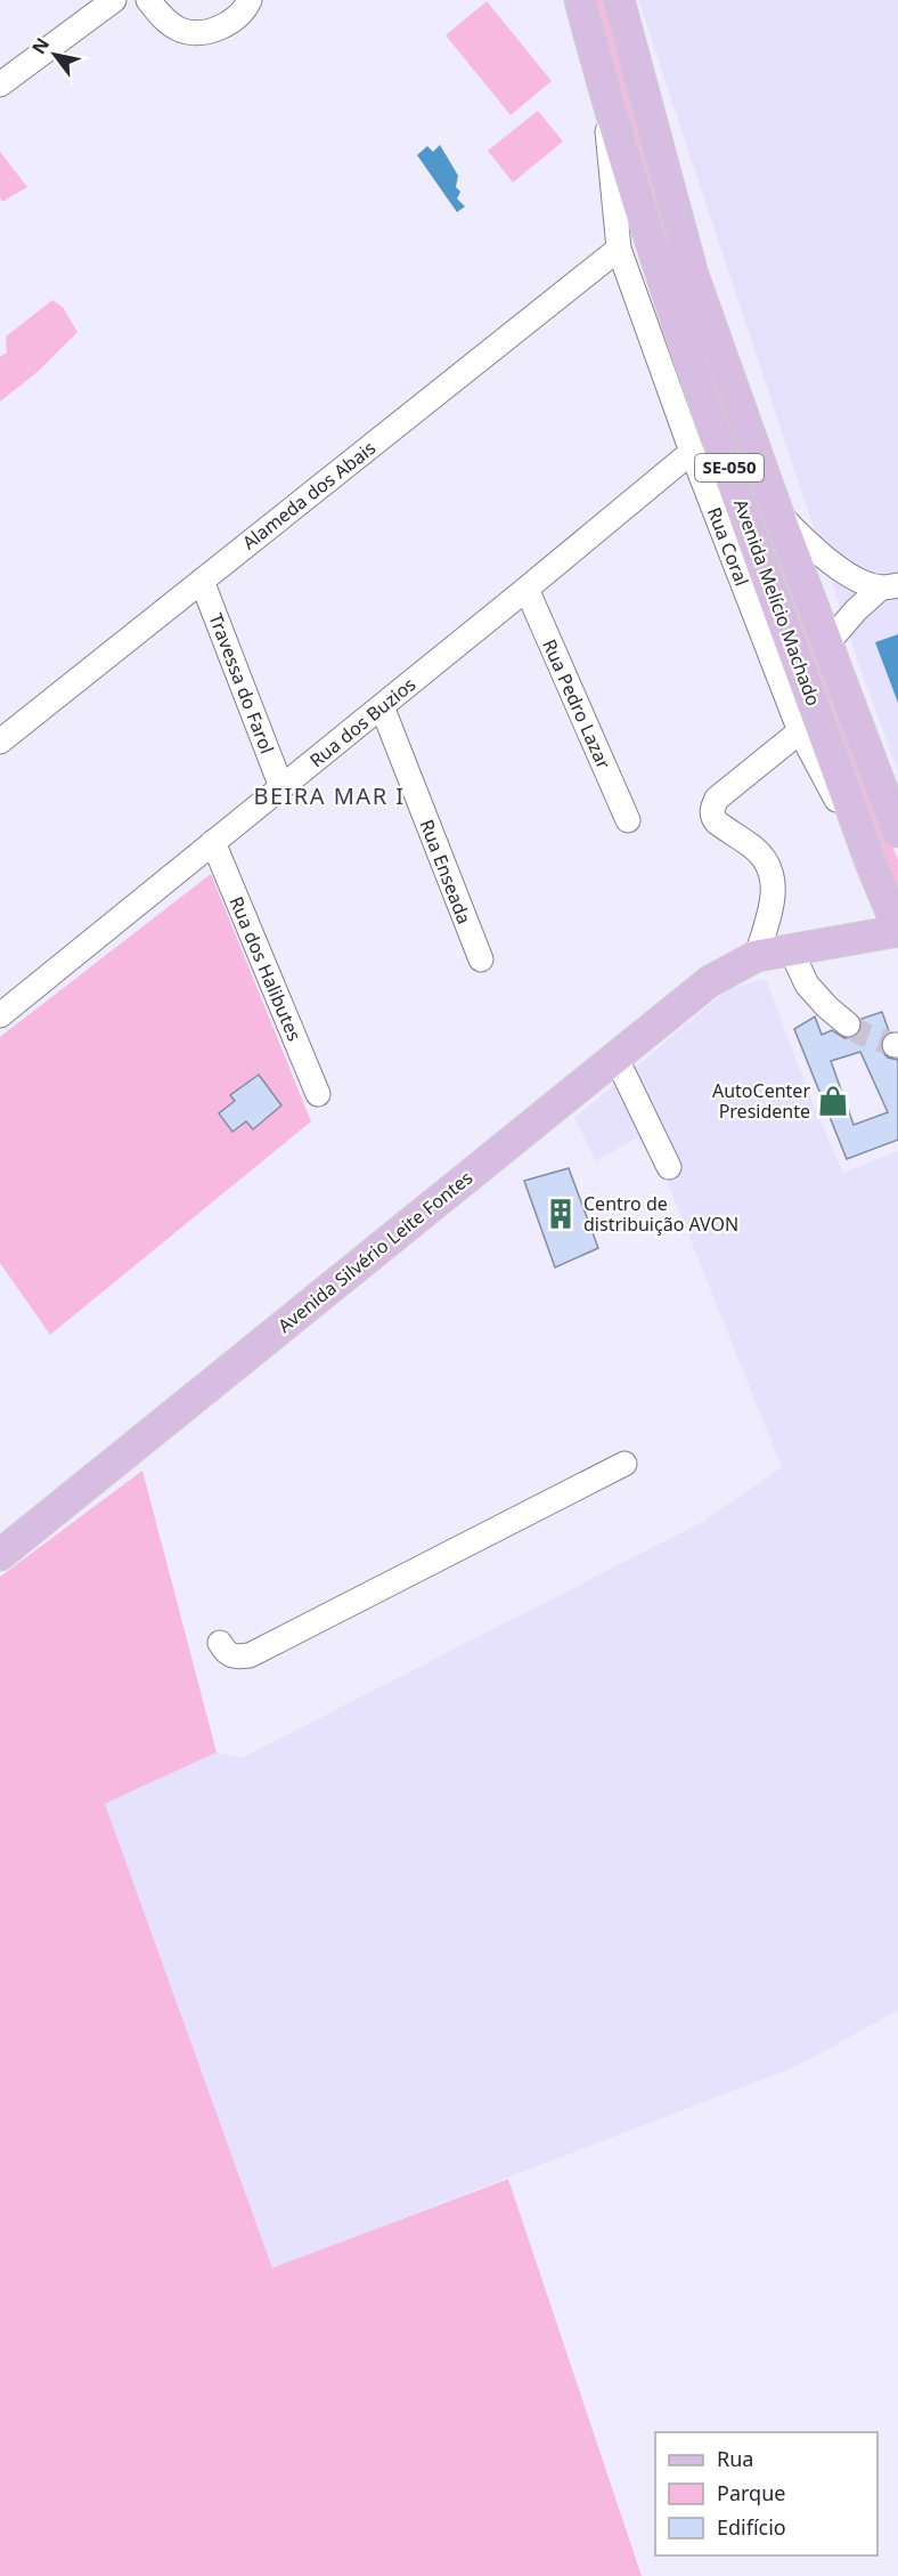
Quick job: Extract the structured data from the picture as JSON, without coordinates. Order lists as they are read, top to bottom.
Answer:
{
  "streets": {
    "main road": ["SE-050", "Avenida Melício Machado", "Avenida Silvério Leite Fontes"],
    "street": [
      "Alameda dos Abais",
      "Rua Coral",
      "Travessa do Farol",
      "Rua Pedro Lazar",
      "Rua dos Buzios",
      "Rua Enseada",
      "Rua dos Halibutes"
    ]
  },
  "crossings": [
    ["Alameda dos Abais", "Rua Coral"],
    ["Alameda dos Abais", "Travessa do Farol"],
    ["Rua Coral", "Avenida Melício Machado"],
    ["Rua Coral", "Rua dos Buzios"],
    ["Avenida Melício Machado", "Avenida Silvério Leite Fontes"],
    ["Travessa do Farol", "Rua dos Buzios"],
    ["Rua Pedro Lazar", "Rua dos Buzios"],
    ["Rua dos Buzios", "Rua Enseada"],
    ["Rua dos Buzios", "Rua dos Halibutes"]
  ],
  "districts": ["BEIRA MAR I"],
  "places": {
    "shop": ["AutoCenter Presidente"],
    "building": ["Centro de distribuição AVON"]
  },
  "legend": ["Rua", "Parque", "Edifício"],
  "north": "top left"
}
